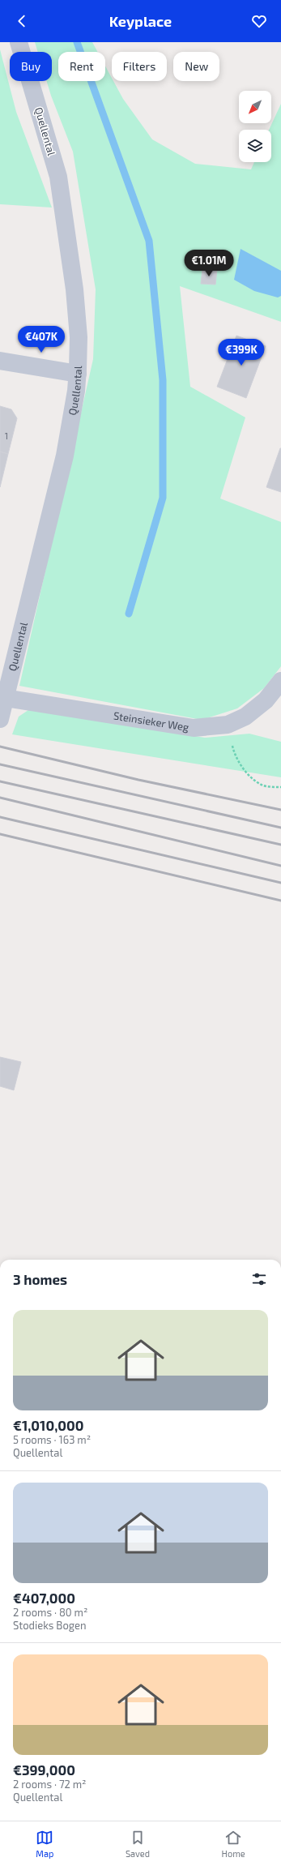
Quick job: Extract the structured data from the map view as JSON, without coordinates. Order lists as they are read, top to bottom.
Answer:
{
  "streets": {
    "street": ["Quellental", "Steinsieker Weg"]
  },
  "crossings": [
    ["Quellental", "Steinsieker Weg"]
  ],
  "house_numbers": ["1"],
  "north": "bottom left",
  "page": {
    "header": "Keyplace",
    "chip": [
      "Buy",
      "Rent",
      "Filters",
      "New"
    ],
    "price": ["€1.01M", "€407K", "€399K"],
    "heading": "3 homes",
    "list": [
      {
        "name": "€1,010,000",
        "note": "5 rooms · 163 m² · Quellental"
      },
      {
        "name": "€407,000",
        "note": "2 rooms · 80 m² · Stodieks Bogen"
      },
      {
        "name": "€399,000",
        "note": "2 rooms · 72 m² · Quellental"
      }
    ],
    "tabs": ["Map", "Saved", "Home"]
  }
}
